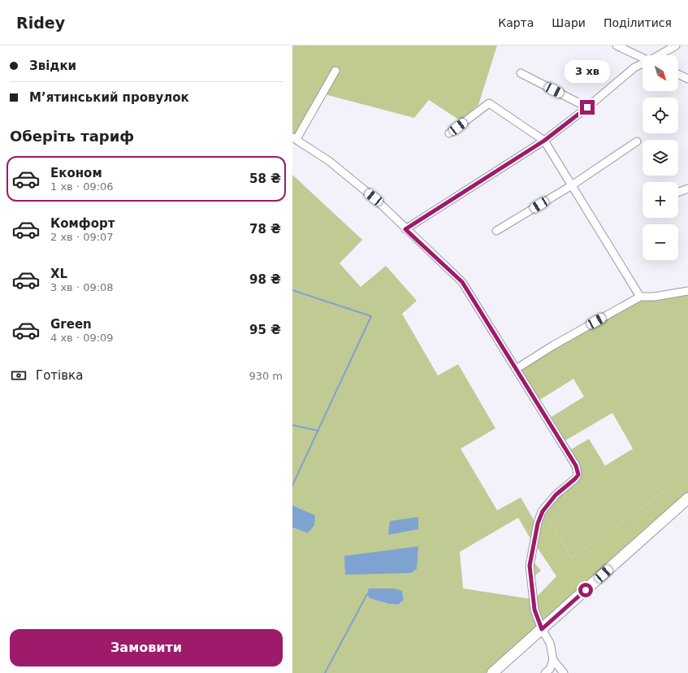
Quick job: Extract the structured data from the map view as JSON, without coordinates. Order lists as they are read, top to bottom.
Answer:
{
  "north": "bottom right",
  "page": {
    "header": "Ridey",
    "nav": ["Карта", "Шари", "Поділитися"],
    "banner": ["Звідки", "Мʼятинський провулок"],
    "map_buttons": ["+", "−"],
    "bubble": "3 хв",
    "heading": "Оберіть тариф",
    "list": [
      {
        "name": "Економ",
        "note": "1 хв · 09:06",
        "value": "58 ₴"
      },
      {
        "name": "Комфорт",
        "note": "2 хв · 09:07",
        "value": "78 ₴"
      },
      {
        "name": "XL",
        "note": "3 хв · 09:08",
        "value": "98 ₴"
      },
      {
        "name": "Green",
        "note": "4 хв · 09:09",
        "value": "95 ₴"
      }
    ],
    "pay": ["Готівка", "930 m"],
    "buttons": "Замовити"
  }
}
